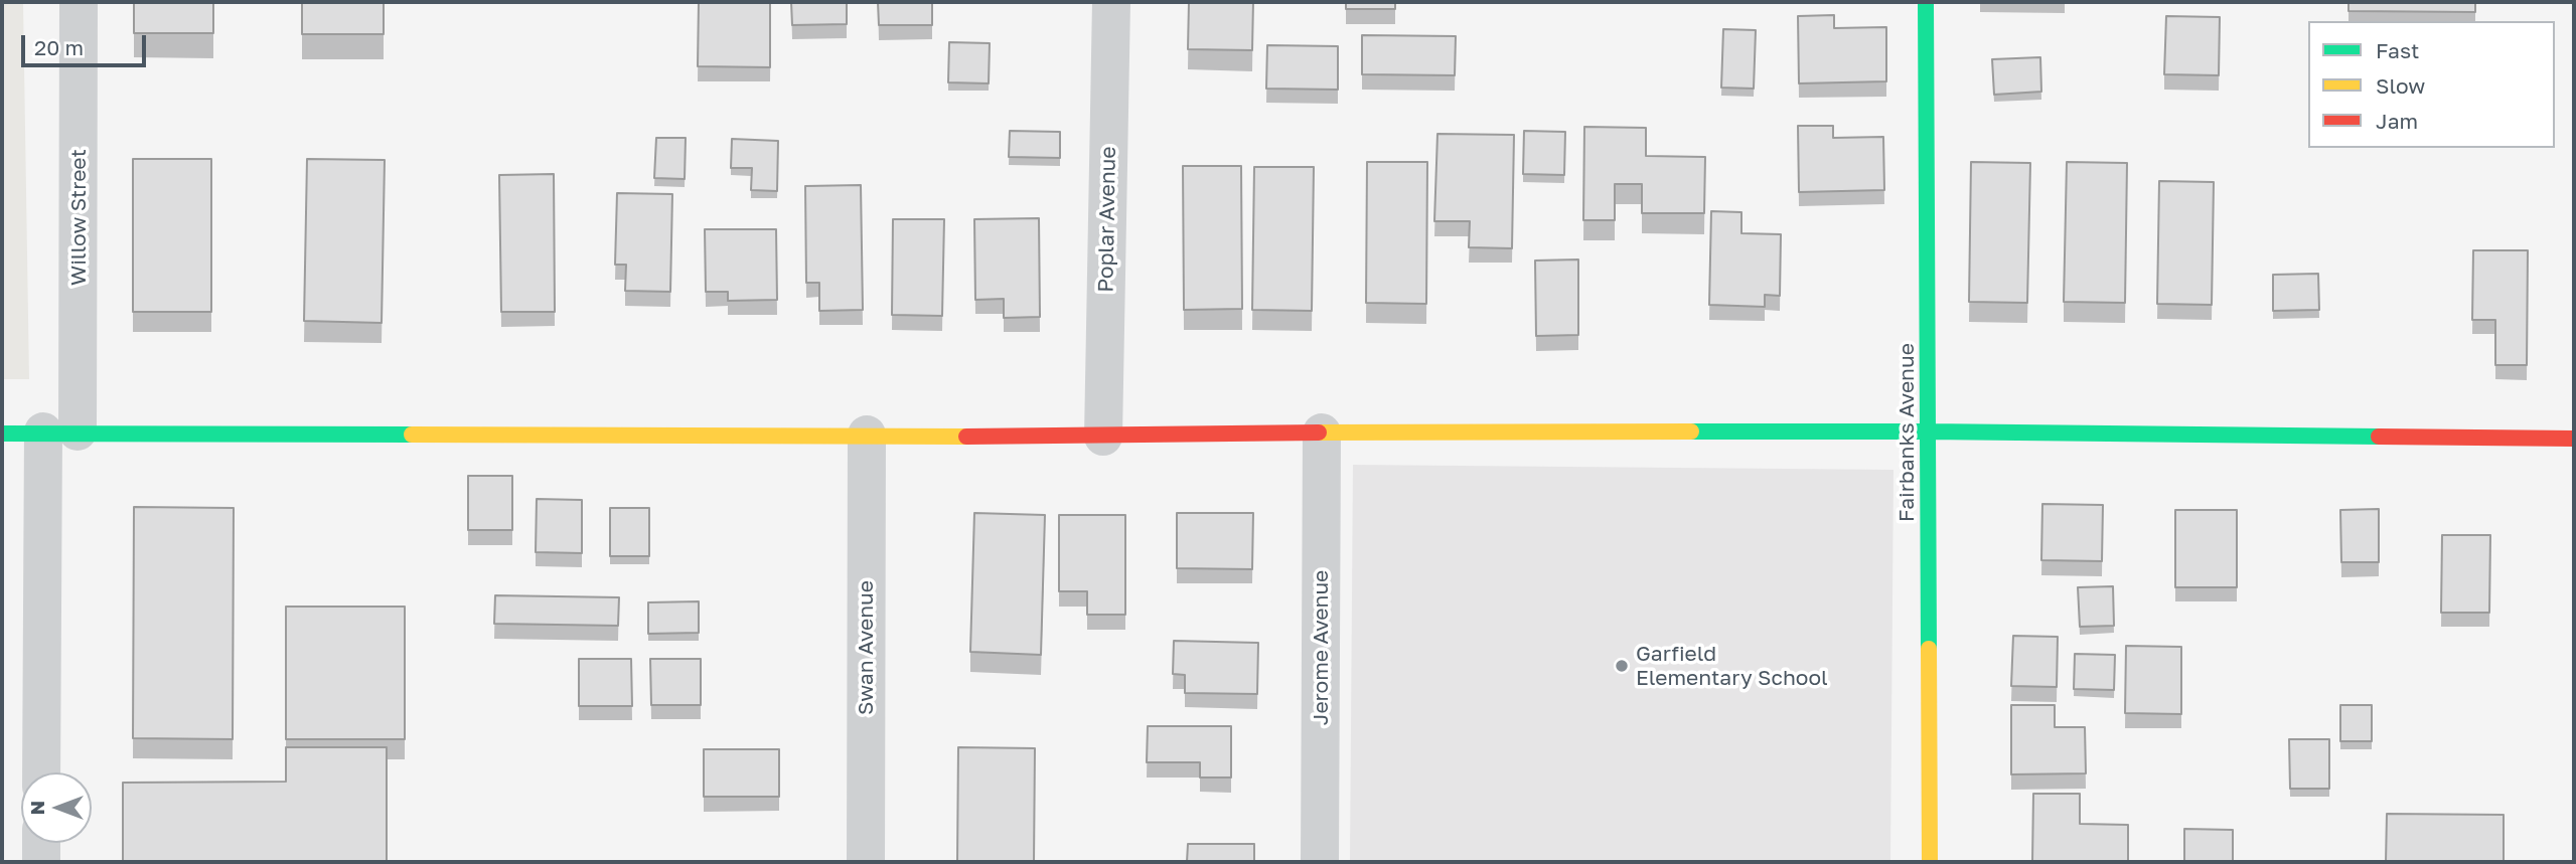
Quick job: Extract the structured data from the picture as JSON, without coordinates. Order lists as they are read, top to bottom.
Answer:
{
  "streets": {
    "street": [
      "Willow Street",
      "Poplar Avenue",
      "Fairbanks Avenue",
      "Swan Avenue",
      "Jerome Avenue"
    ]
  },
  "places": ["Garfield Elementary School"],
  "legend": ["Fast", "Slow", "Jam"],
  "scale_bar": "20 m",
  "north": "left"
}
